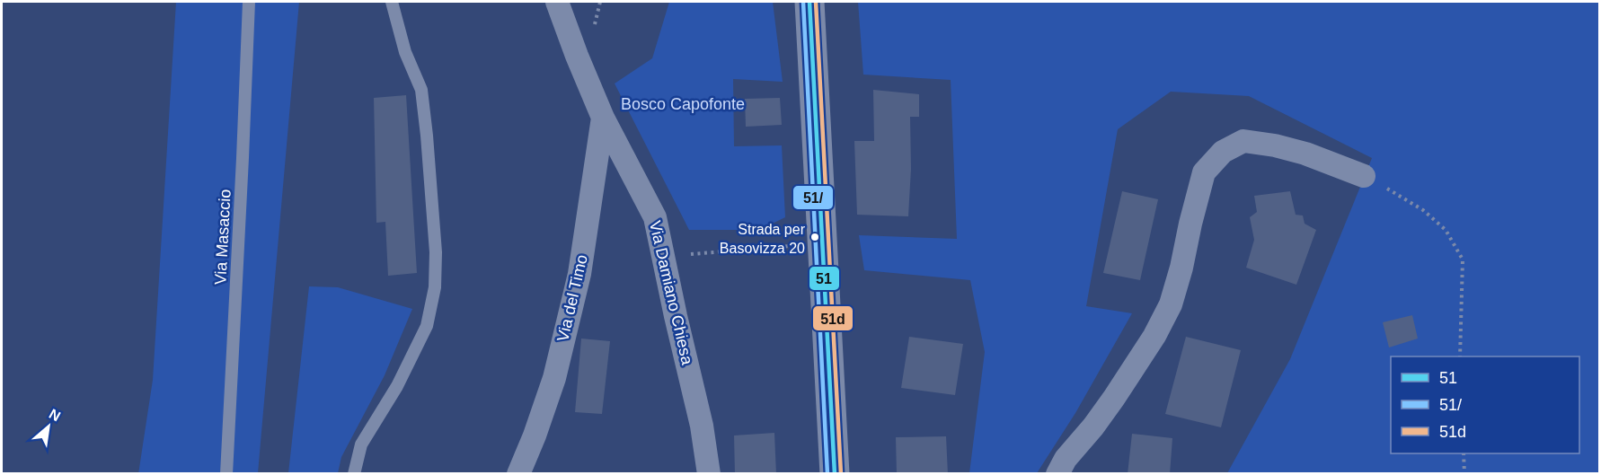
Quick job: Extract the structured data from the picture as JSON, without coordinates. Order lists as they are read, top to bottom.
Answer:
{
  "streets": {
    "street": ["Via Damiano Chiesa", "Via del Timo"],
    "lane": ["Via Masaccio"]
  },
  "crossings": [
    ["Via Damiano Chiesa", "Via del Timo"]
  ],
  "parks": ["Bosco Capofonte"],
  "places": ["Strada per Basovizza 20"],
  "lines": ["transit line 51", "transit line 51/", "transit line 51d"],
  "legend": ["51", "51/", "51d"],
  "north": "top right"
}
